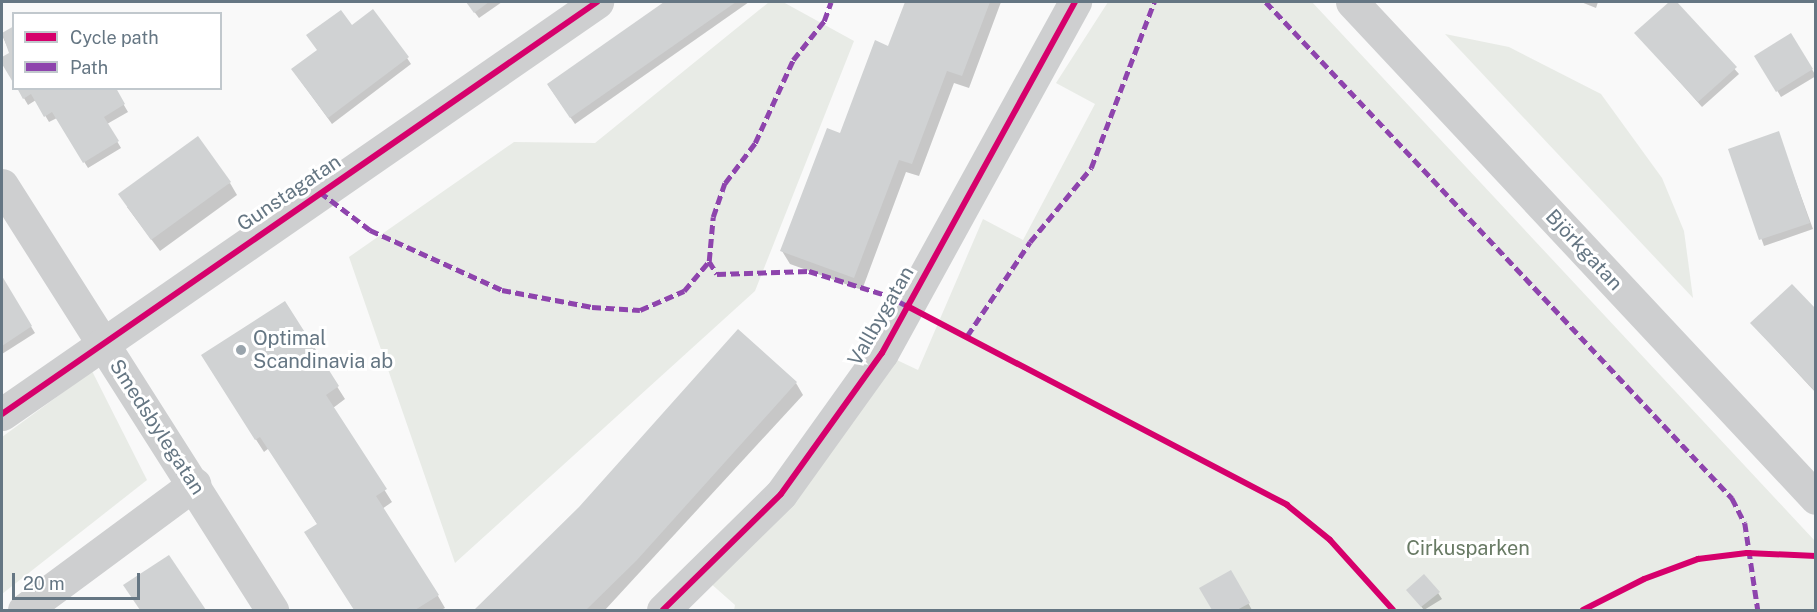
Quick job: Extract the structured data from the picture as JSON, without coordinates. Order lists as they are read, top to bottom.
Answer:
{
  "streets": {
    "street": [
      "Gunstagatan",
      "Björkgatan",
      "Vallbygatan",
      "Smedsbylegatan"
    ]
  },
  "crossings": [
    ["Gunstagatan", "Smedsbylegatan"]
  ],
  "parks": ["Cirkusparken"],
  "places": ["Optimal Scandinavia ab"],
  "legend": ["Cycle path", "Path"],
  "scale_bar": "20 m"
}
